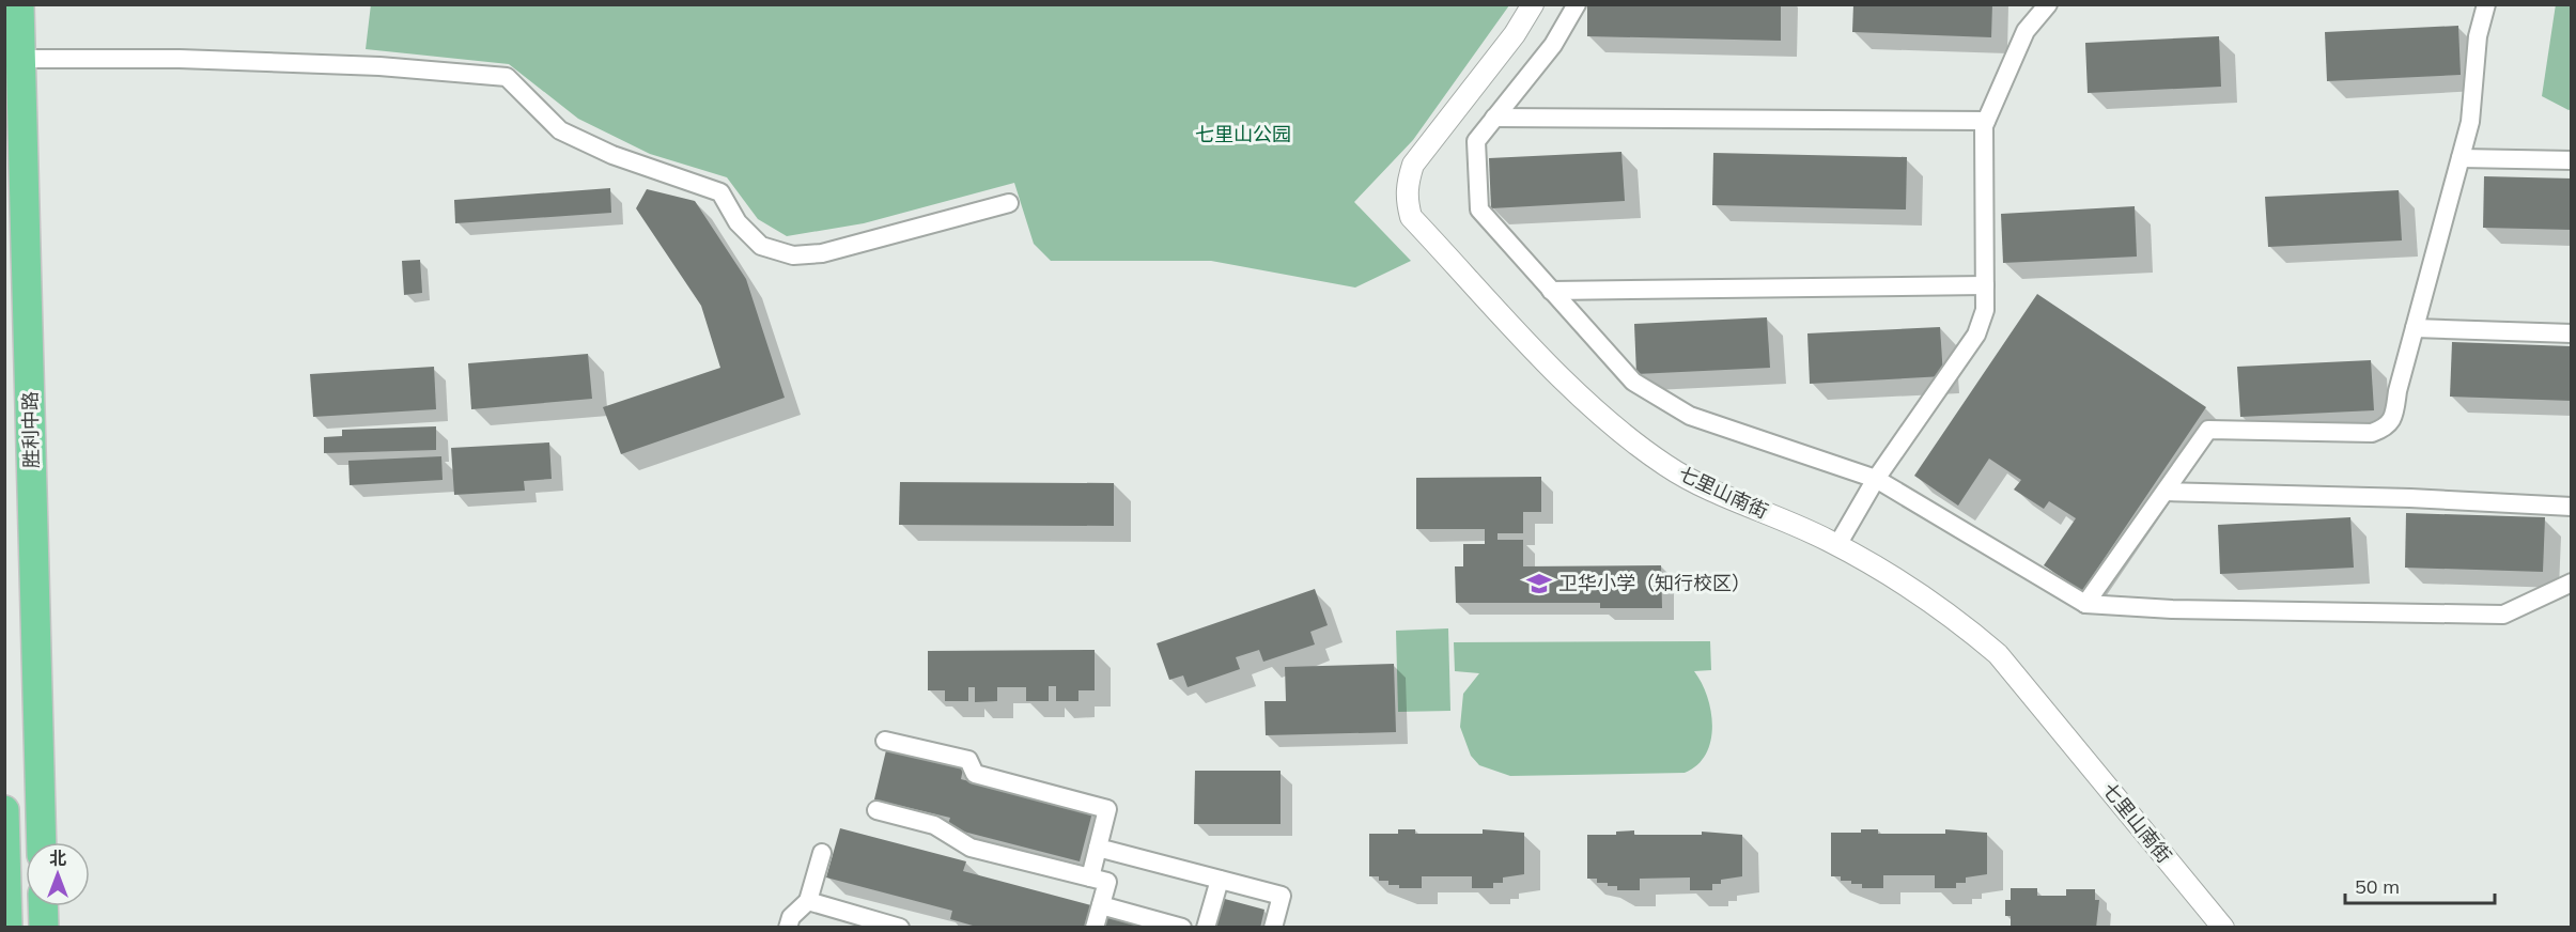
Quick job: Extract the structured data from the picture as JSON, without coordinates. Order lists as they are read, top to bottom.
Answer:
{
  "streets": {
    "highway": ["胜利中路"],
    "street": ["七里山南街"]
  },
  "parks": ["七里山公园"],
  "places": {
    "school or university": ["卫华小学（知行校区）"]
  },
  "scale_bar": "50 m",
  "north": "top"
}
